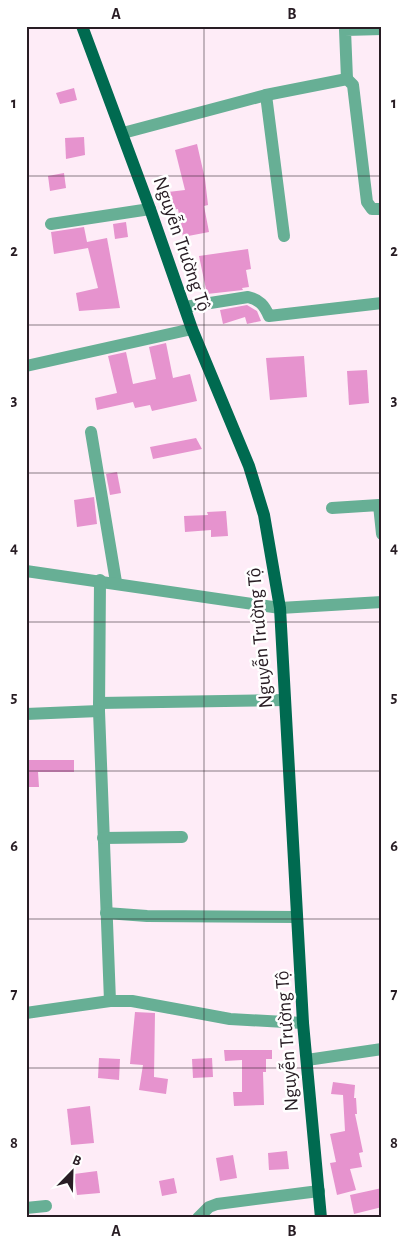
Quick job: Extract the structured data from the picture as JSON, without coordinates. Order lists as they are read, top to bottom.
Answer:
{
  "streets": {
    "main road": ["Nguyễn Trường Tộ"]
  },
  "north": "top right",
  "grid": {
    "columns": ["A", "B"],
    "rows": [
      "1",
      "2",
      "3",
      "4",
      "5",
      "6",
      "7",
      "8"
    ]
  }
}
